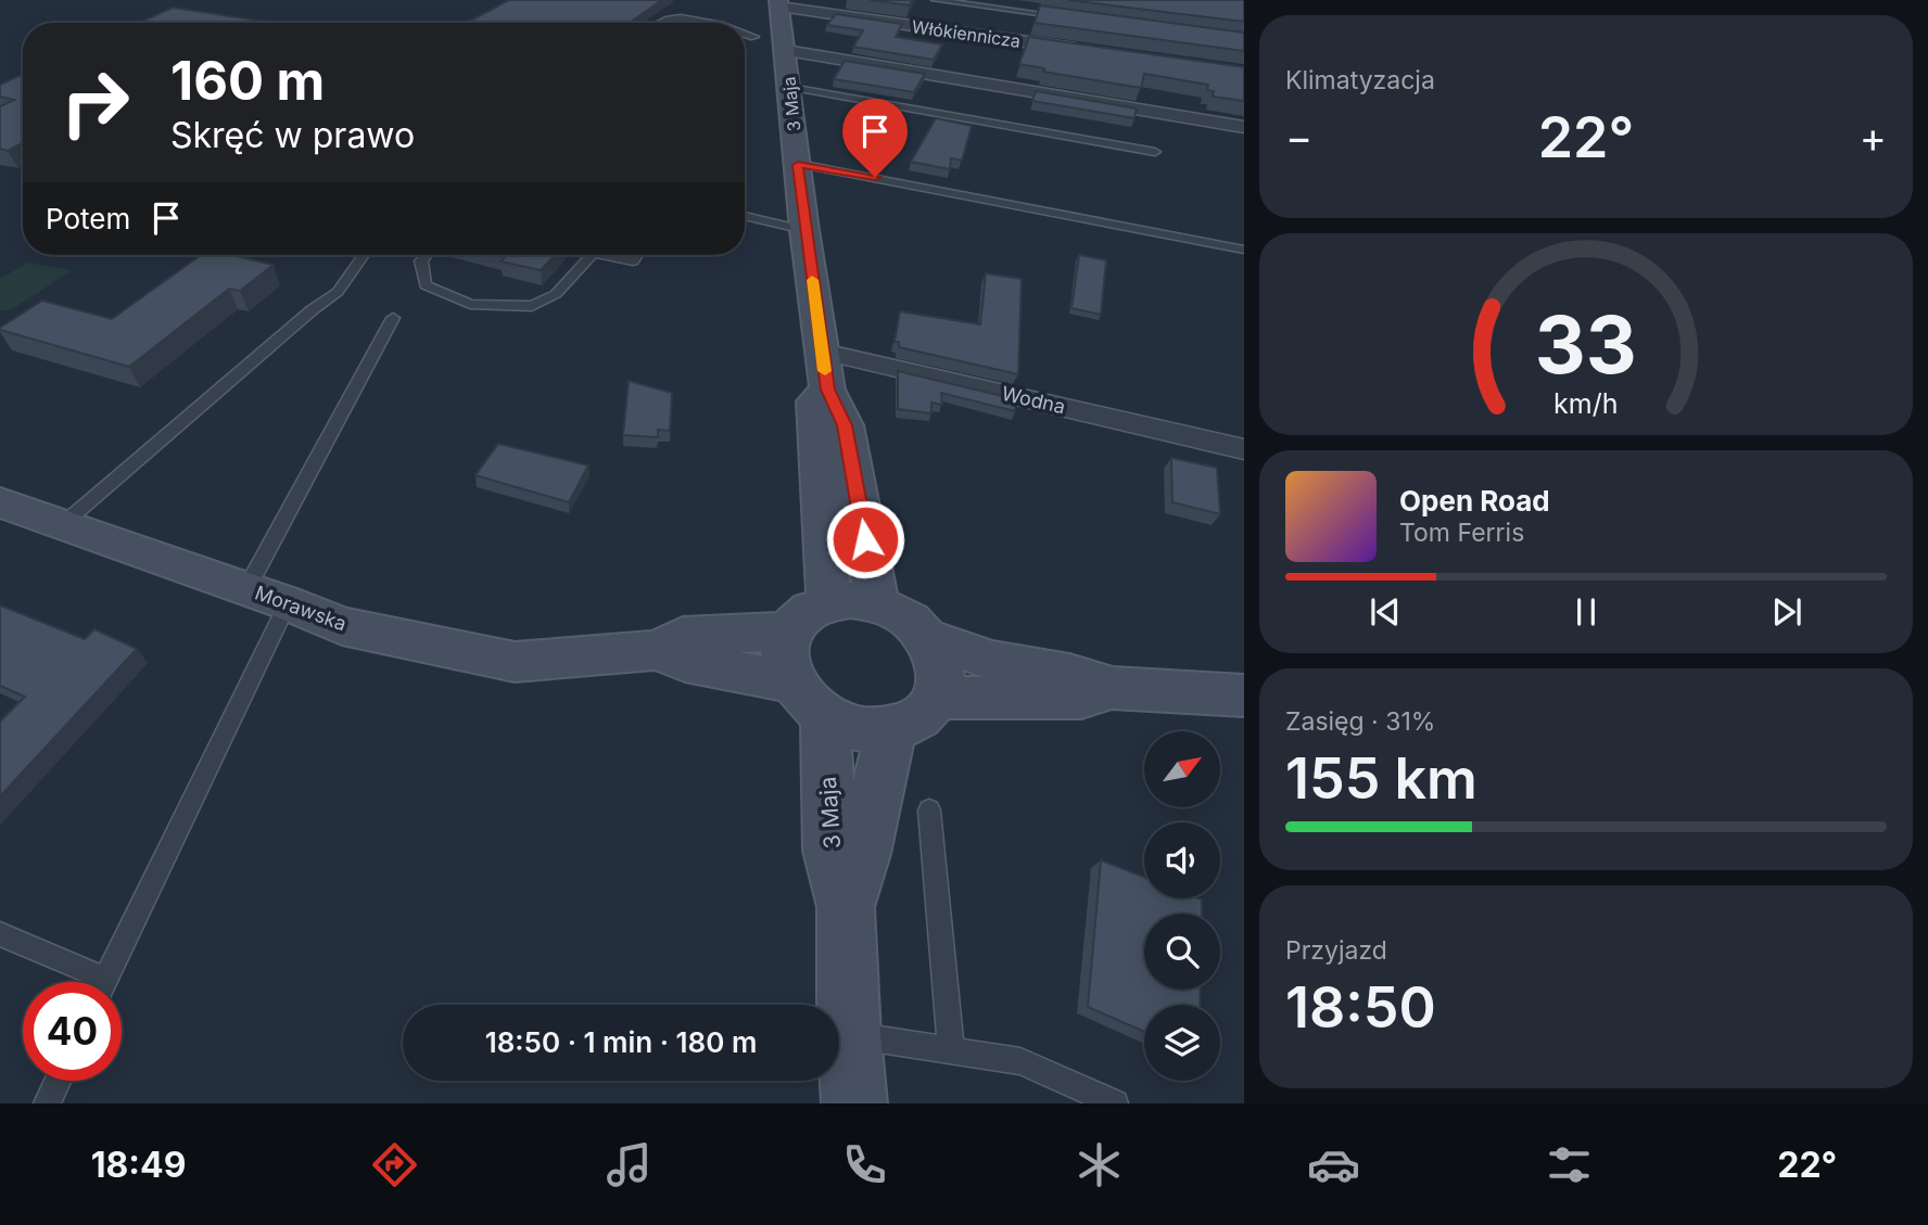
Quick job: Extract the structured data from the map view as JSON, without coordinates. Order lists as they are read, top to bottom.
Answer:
{
  "streets": {
    "street": [
      "Włókiennicza",
      "3 Maja",
      "Wodna",
      "Morawska"
    ]
  },
  "crossings": [
    ["Włókiennicza", "3 Maja"],
    ["3 Maja", "Wodna"],
    ["3 Maja", "Morawska"]
  ],
  "north": "top right",
  "page": {
    "tile": [
      "Klimatyzacja",
      ["Zasięg · 31%", "155 km"],
      ["Przyjazd", "18:50"]
    ],
    "turn": ["160 m", "Skręć w prawo"],
    "heat": ["−", "22°", "+"],
    "then": "Potem",
    "song": ["Open Road", "Tom Ferris"],
    "limit": "40",
    "trip": "18:50 · 1 min · 180 m",
    "tabs": ["18:49", "22°"],
    "gauge": ["33", "km/h"]
  }
}
